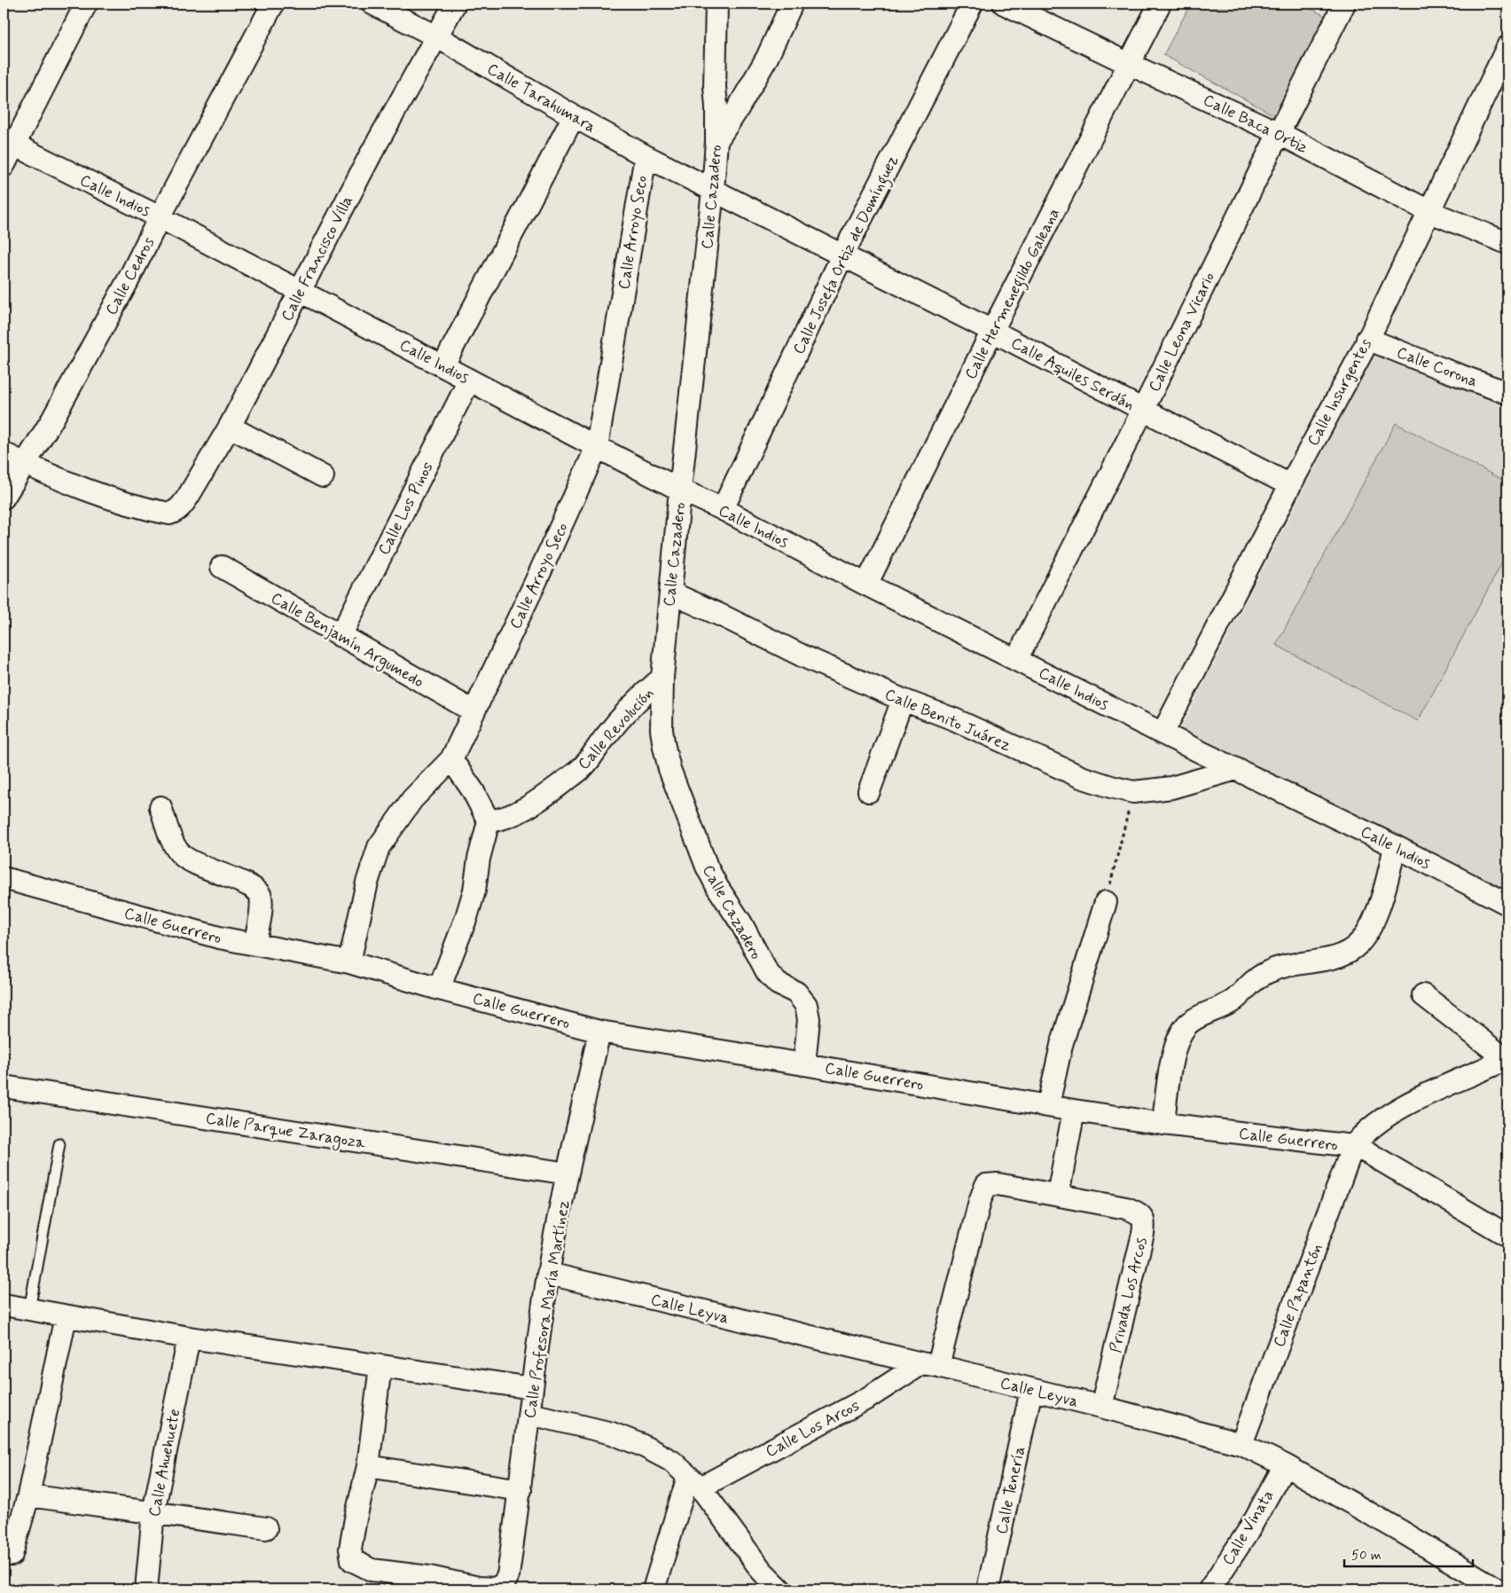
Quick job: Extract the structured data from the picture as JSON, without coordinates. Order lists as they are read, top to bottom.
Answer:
{
  "streets": {
    "street": [
      "Calle Tarahumara",
      "Calle Baca Ortiz",
      "Calle Indios",
      "Calle Cazadero",
      "Calle Arroyo Seco",
      "Calle Josefa Ortiz de Domínguez",
      "Calle Francisco Villa",
      "Calle Cedros",
      "Calle Hermenegildo Galeana",
      "Calle Leona Vicario",
      "Calle Corona",
      "Calle Aquiles Serdán",
      "Calle Insurgentes",
      "Calle Los Pinos",
      "Calle Benjamín Argumedo",
      "Calle Benito Juárez",
      "Calle Revolución",
      "Calle Guerrero",
      "Calle Parque Zaragoza",
      "Privada Los Arcos",
      "Calle Papantón",
      "Calle Leyva",
      "Calle Profesora María Martínez",
      "Calle Los Arcos",
      "Calle Ahuehuete",
      "Calle Tenería",
      "Calle Vinata"
    ]
  },
  "crossings": [
    ["Calle Tarahumara", "Calle Cazadero"],
    ["Calle Tarahumara", "Calle Arroyo Seco"],
    ["Calle Tarahumara", "Calle Francisco Villa"],
    ["Calle Tarahumara", "Calle Aquiles Serdán"],
    ["Calle Baca Ortiz", "Calle Hermenegildo Galeana"],
    ["Calle Baca Ortiz", "Calle Leona Vicario"],
    ["Calle Baca Ortiz", "Calle Insurgentes"],
    ["Calle Indios", "Calle Cazadero"],
    ["Calle Indios", "Calle Arroyo Seco"],
    ["Calle Indios", "Calle Josefa Ortiz de Domínguez"],
    ["Calle Indios", "Calle Francisco Villa"],
    ["Calle Indios", "Calle Cedros"],
    ["Calle Indios", "Calle Hermenegildo Galeana"],
    ["Calle Indios", "Calle Leona Vicario"],
    ["Calle Indios", "Calle Insurgentes"],
    ["Calle Indios", "Calle Los Pinos"],
    ["Calle Indios", "Calle Benito Juárez"],
    ["Calle Cazadero", "Calle Aquiles Serdán"],
    ["Calle Cazadero", "Calle Benito Juárez"],
    ["Calle Cazadero", "Calle Revolución"],
    ["Calle Cazadero", "Calle Guerrero"],
    ["Calle Arroyo Seco", "Calle Benjamín Argumedo"],
    ["Calle Arroyo Seco", "Calle Guerrero"],
    ["Calle Josefa Ortiz de Domínguez", "Calle Aquiles Serdán"],
    ["Calle Francisco Villa", "Calle Cedros"],
    ["Calle Hermenegildo Galeana", "Calle Aquiles Serdán"],
    ["Calle Leona Vicario", "Calle Aquiles Serdán"],
    ["Calle Corona", "Calle Insurgentes"],
    ["Calle Aquiles Serdán", "Calle Insurgentes"],
    ["Calle Los Pinos", "Calle Benjamín Argumedo"],
    ["Calle Guerrero", "Calle Papantón"],
    ["Calle Guerrero", "Calle Profesora María Martínez"],
    ["Calle Parque Zaragoza", "Calle Profesora María Martínez"],
    ["Privada Los Arcos", "Calle Leyva"],
    ["Privada Los Arcos", "Calle Los Arcos"],
    ["Calle Papantón", "Calle Leyva"],
    ["Calle Leyva", "Calle Profesora María Martínez"],
    ["Calle Leyva", "Calle Los Arcos"],
    ["Calle Leyva", "Calle Tenería"],
    ["Calle Leyva", "Calle Vinata"]
  ],
  "scale_bar": "50 m"
}
